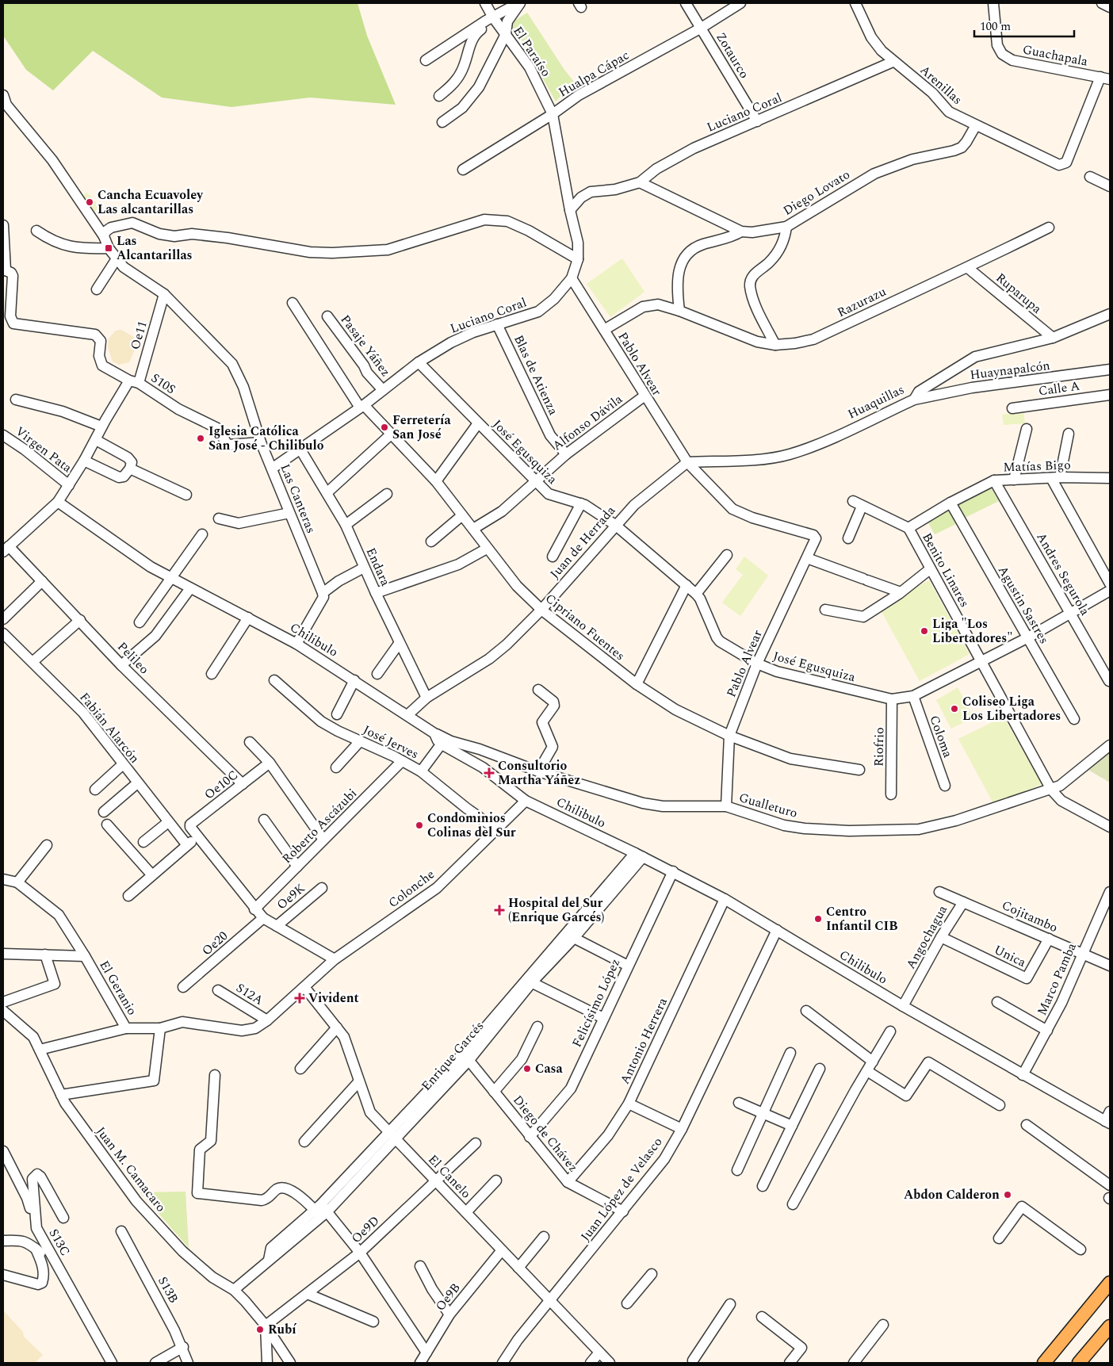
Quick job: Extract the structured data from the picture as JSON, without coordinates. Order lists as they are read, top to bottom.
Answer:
{
  "streets": {
    "street": [
      "El Paraíso",
      "Zotaurco",
      "Guachapala",
      "Hualpa Cápac",
      "Arenillas",
      "Luciano Coral",
      "Diego Lovato",
      "Ruparupa",
      "Razurazu",
      "Oe11",
      "Pasaje Yáñez",
      "Pablo Alvear",
      "Huaynapalcón",
      "Blas de Atienza",
      "S10S",
      "Calle A",
      "Huaquillas",
      "Alfonso Dávila",
      "Virgen Pata",
      "José Egusquiza",
      "Matías Bigo",
      "Las Canteras",
      "Juan de Herrada",
      "Endara",
      "Benito Linares",
      "Andres Segurola",
      "Agustin Sastres",
      "Cipriano Fuentes",
      "Chilibulo",
      "Pelileo",
      "Fabián Alarcón",
      "Coloma",
      "José Jerves",
      "Riofrio",
      "Oe10C",
      "Gualleturo",
      "Roberto Ascázubi",
      "Colonche",
      "Oe9K",
      "Cojitambo",
      "Angochagua",
      "Oe20",
      "Unica",
      "Marco Pamba",
      "El Geranio",
      "S12A",
      "Felicísimo López",
      "Antonio Herrera",
      "Enrique Garcés",
      "Diego de Chávez",
      "Juan M. Camacaro",
      "El Canelo",
      "Juan López de Velasco",
      "Oe9D",
      "S13C",
      "S13B",
      "Oe9B"
    ]
  },
  "crossings": [
    ["El Paraíso", "Hualpa Cápac"],
    ["El Paraíso", "Luciano Coral"],
    ["Zotaurco", "Hualpa Cápac"],
    ["Zotaurco", "Luciano Coral"],
    ["Guachapala", "Arenillas"],
    ["Arenillas", "Luciano Coral"],
    ["Arenillas", "Diego Lovato"],
    ["Luciano Coral", "Diego Lovato"],
    ["Luciano Coral", "Pasaje Yáñez"],
    ["Luciano Coral", "Pablo Alvear"],
    ["Luciano Coral", "Blas de Atienza"],
    ["Luciano Coral", "José Egusquiza"],
    ["Luciano Coral", "Las Canteras"],
    ["Luciano Coral", "Endara"],
    ["Luciano Coral", "Cipriano Fuentes"],
    ["Ruparupa", "Razurazu"],
    ["Ruparupa", "Huaquillas"],
    ["Razurazu", "Pablo Alvear"],
    ["Oe11", "S10S"],
    ["Oe11", "Las Canteras"],
    ["Pablo Alvear", "Huaquillas"],
    ["Pablo Alvear", "Alfonso Dávila"],
    ["Pablo Alvear", "José Egusquiza"],
    ["Pablo Alvear", "Juan de Herrada"],
    ["Pablo Alvear", "Cipriano Fuentes"],
    ["Pablo Alvear", "Gualleturo"],
    ["Huaynapalcón", "Huaquillas"],
    ["Blas de Atienza", "Alfonso Dávila"],
    ["S10S", "Virgen Pata"],
    ["S10S", "Las Canteras"],
    ["S10S", "Chilibulo"],
    ["S10S", "Pelileo"],
    ["Huaquillas", "Juan de Herrada"],
    ["Alfonso Dávila", "José Egusquiza"],
    ["Alfonso Dávila", "Cipriano Fuentes"],
    ["José Egusquiza", "Juan de Herrada"],
    ["José Egusquiza", "Benito Linares"],
    ["José Egusquiza", "Andres Segurola"],
    ["José Egusquiza", "Agustin Sastres"],
    ["José Egusquiza", "Coloma"],
    ["José Egusquiza", "Riofrio"],
    ["Matías Bigo", "Benito Linares"],
    ["Matías Bigo", "Andres Segurola"],
    ["Matías Bigo", "Agustin Sastres"],
    ["Juan de Herrada", "Endara"],
    ["Juan de Herrada", "Cipriano Fuentes"],
    ["Juan de Herrada", "Chilibulo"],
    ["Benito Linares", "Gualleturo"],
    ["Chilibulo", "Gualleturo"],
    ["Chilibulo", "Colonche"],
    ["Chilibulo", "Angochagua"],
    ["Chilibulo", "Marco Pamba"],
    ["Chilibulo", "Felicísimo López"],
    ["Chilibulo", "Antonio Herrera"],
    ["Chilibulo", "Enrique Garcés"],
    ["Chilibulo", "Juan López de Velasco"],
    ["Pelileo", "Oe10C"],
    ["José Jerves", "Roberto Ascázubi"],
    ["José Jerves", "Colonche"],
    ["Colonche", "El Geranio"],
    ["Colonche", "El Canelo"],
    ["Cojitambo", "Angochagua"],
    ["Cojitambo", "Unica"],
    ["Cojitambo", "Marco Pamba"],
    ["Angochagua", "Unica"],
    ["El Geranio", "S12A"],
    ["El Geranio", "El Canelo"],
    ["Felicísimo López", "Diego de Chávez"],
    ["Antonio Herrera", "Diego de Chávez"],
    ["Enrique Garcés", "Diego de Chávez"],
    ["Enrique Garcés", "Juan M. Camacaro"],
    ["Enrique Garcés", "El Canelo"],
    ["Diego de Chávez", "Juan López de Velasco"],
    ["Juan M. Camacaro", "Oe9D"],
    ["El Canelo", "Juan López de Velasco"],
    ["El Canelo", "Oe9D"],
    ["El Canelo", "Oe9B"]
  ],
  "places": {
    "other": [
      "Cancha Ecuavoley Las alcantarillas",
      "Ferretería San José",
      "Iglesia Católica San José - Chilibulo",
      "Liga \"Los Libertadores\"",
      "Coliseo Liga Los Libertadores",
      "Condominios Colinas del Sur",
      "Centro Infantil CIB",
      "Casa",
      "Abdon Calderon",
      "Rubí"
    ],
    "transit": ["Las Alcantarillas"],
    "health": ["Consultorio Martha Yáñez", "Hospital del Sur (Enrique Garcés)", "Vivident"]
  },
  "scale_bar": "100 m"
}
